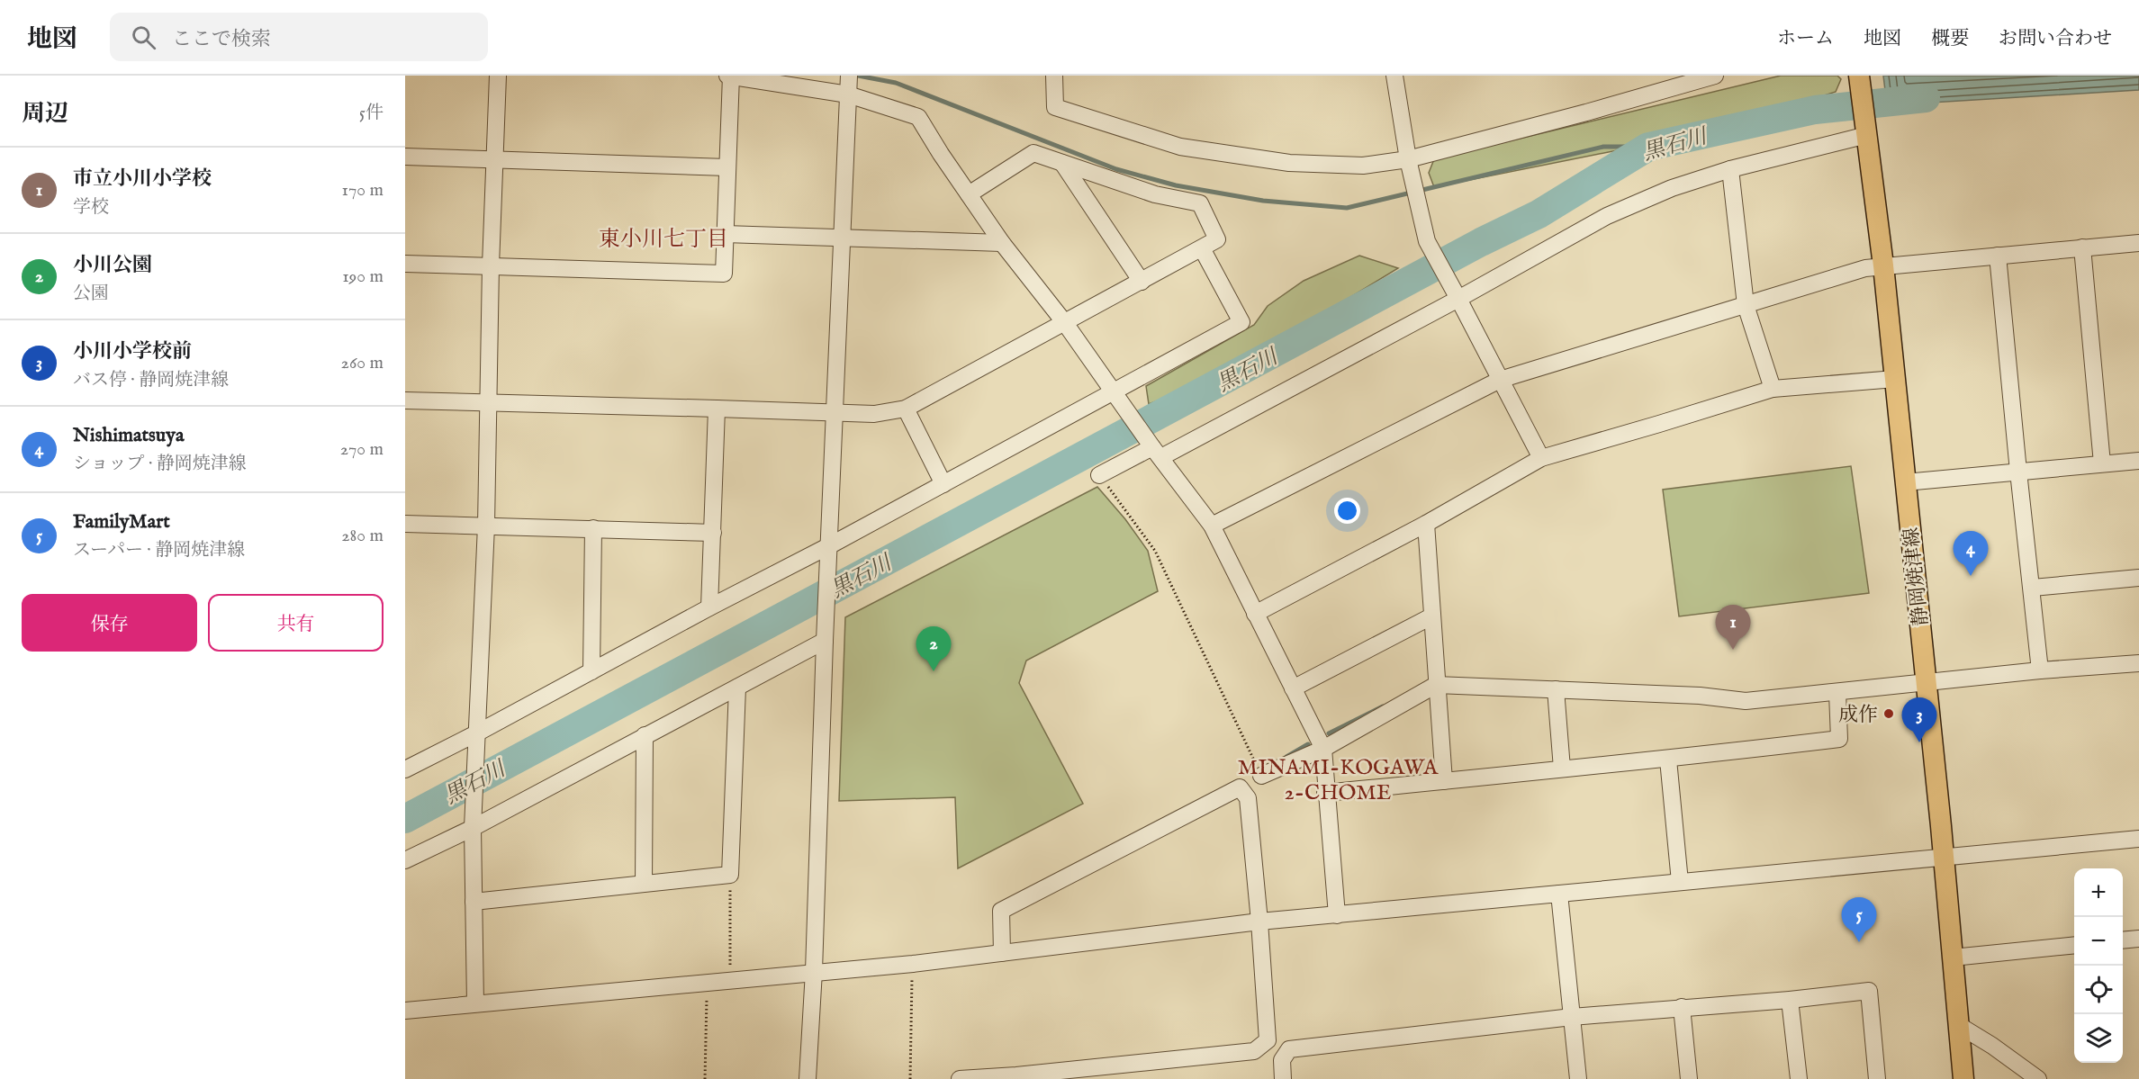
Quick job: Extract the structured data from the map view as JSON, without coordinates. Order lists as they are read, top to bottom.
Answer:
{
  "streets": {
    "main road": ["静岡焼津線"]
  },
  "districts": ["東小川七丁目", "MINAMI-KOGAWA 2-CHOME"],
  "water": ["黒石川"],
  "places": ["成作"],
  "page": {
    "header": "地図",
    "search": "ここで検索",
    "nav": [
      "ホーム",
      "地図",
      "概要",
      "お問い合わせ"
    ],
    "heading": ["周辺", "5件"],
    "list": [
      {
        "mark": "1",
        "name": "市立小川小学校",
        "note": "学校",
        "value": "170 m"
      },
      {
        "mark": "2",
        "name": "小川公園",
        "note": "公園",
        "value": "190 m"
      },
      {
        "mark": "3",
        "name": "小川小学校前",
        "note": "バス停 · 静岡焼津線",
        "value": "260 m"
      },
      {
        "mark": "4",
        "name": "Nishimatsuya",
        "note": "ショップ · 静岡焼津線",
        "value": "270 m"
      },
      {
        "mark": "5",
        "name": "FamilyMart",
        "note": "スーパー · 静岡焼津線",
        "value": "280 m"
      }
    ],
    "pins": [
      "4",
      "1",
      "2",
      "3",
      "5"
    ],
    "buttons": ["保存", "共有"],
    "map_buttons": ["+", "−"]
  }
}
